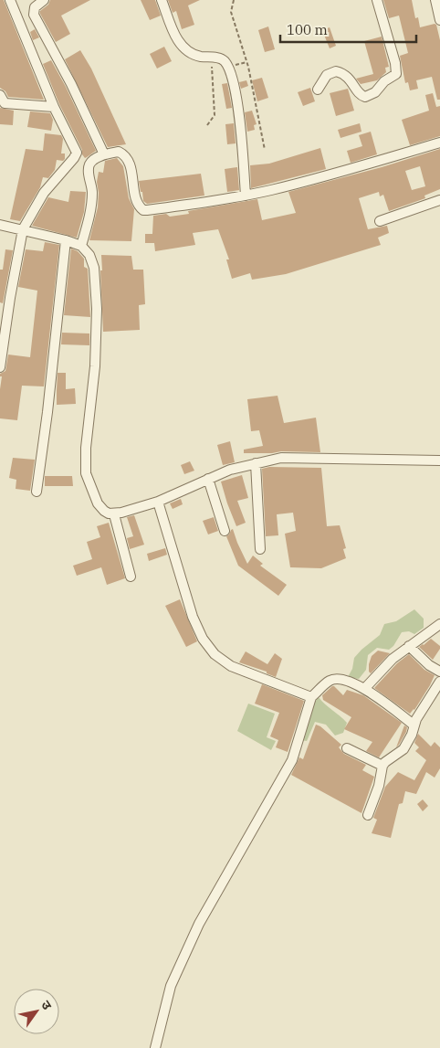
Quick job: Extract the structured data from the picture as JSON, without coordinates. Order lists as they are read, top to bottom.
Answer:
{
  "scale_bar": "100 m",
  "north": "top right"
}
